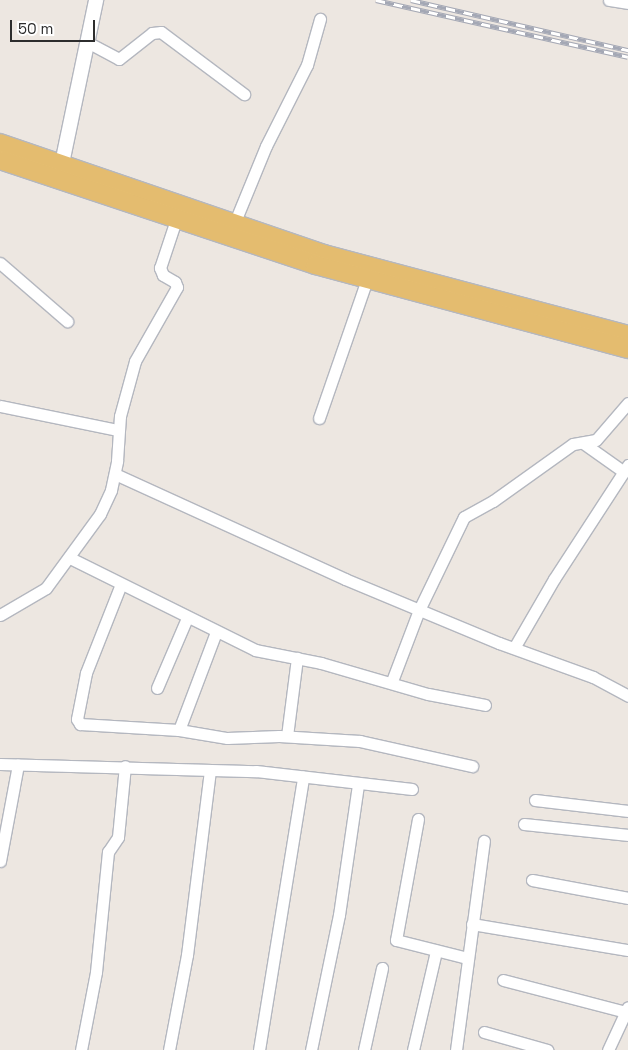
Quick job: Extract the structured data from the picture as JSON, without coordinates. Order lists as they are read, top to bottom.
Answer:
{
  "scale_bar": "50 m"
}
